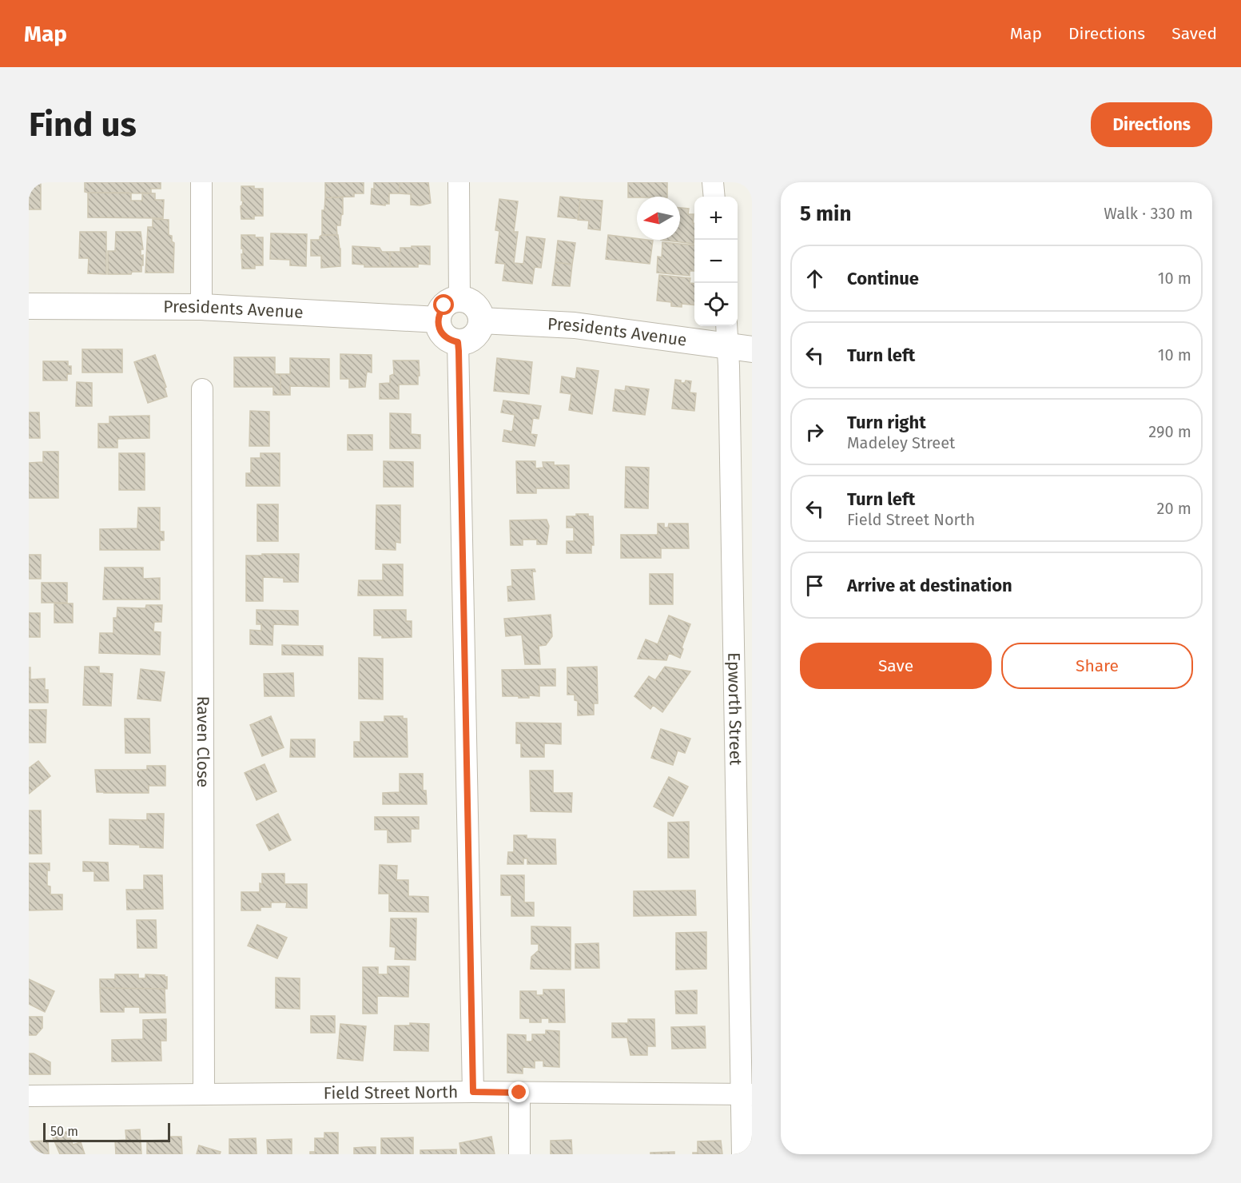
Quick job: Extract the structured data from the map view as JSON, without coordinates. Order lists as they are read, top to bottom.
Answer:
{
  "streets": {
    "street": [
      "Presidents Avenue",
      "Epworth Street",
      "Raven Close",
      "Field Street North"
    ]
  },
  "crossings": [
    ["Presidents Avenue", "Epworth Street"],
    ["Epworth Street", "Field Street North"],
    ["Raven Close", "Field Street North"]
  ],
  "scale_bar": "50 m",
  "north": "left",
  "page": {
    "header": "Map",
    "nav": ["Map", "Directions", "Saved"],
    "buttons": [
      "Directions",
      ["Save", "Share"]
    ],
    "title": "Find us",
    "heading": ["5 min", "Walk · 330 m"],
    "map_buttons": ["+", "−"],
    "list": [
      ["Continue", "10 m"],
      ["Turn left", "10 m"],
      ["Turn right", "Madeley Street", "290 m"],
      ["Turn left", "Field Street North", "20 m"],
      "Arrive at destination"
    ],
    "scale": "50 m"
  }
}
